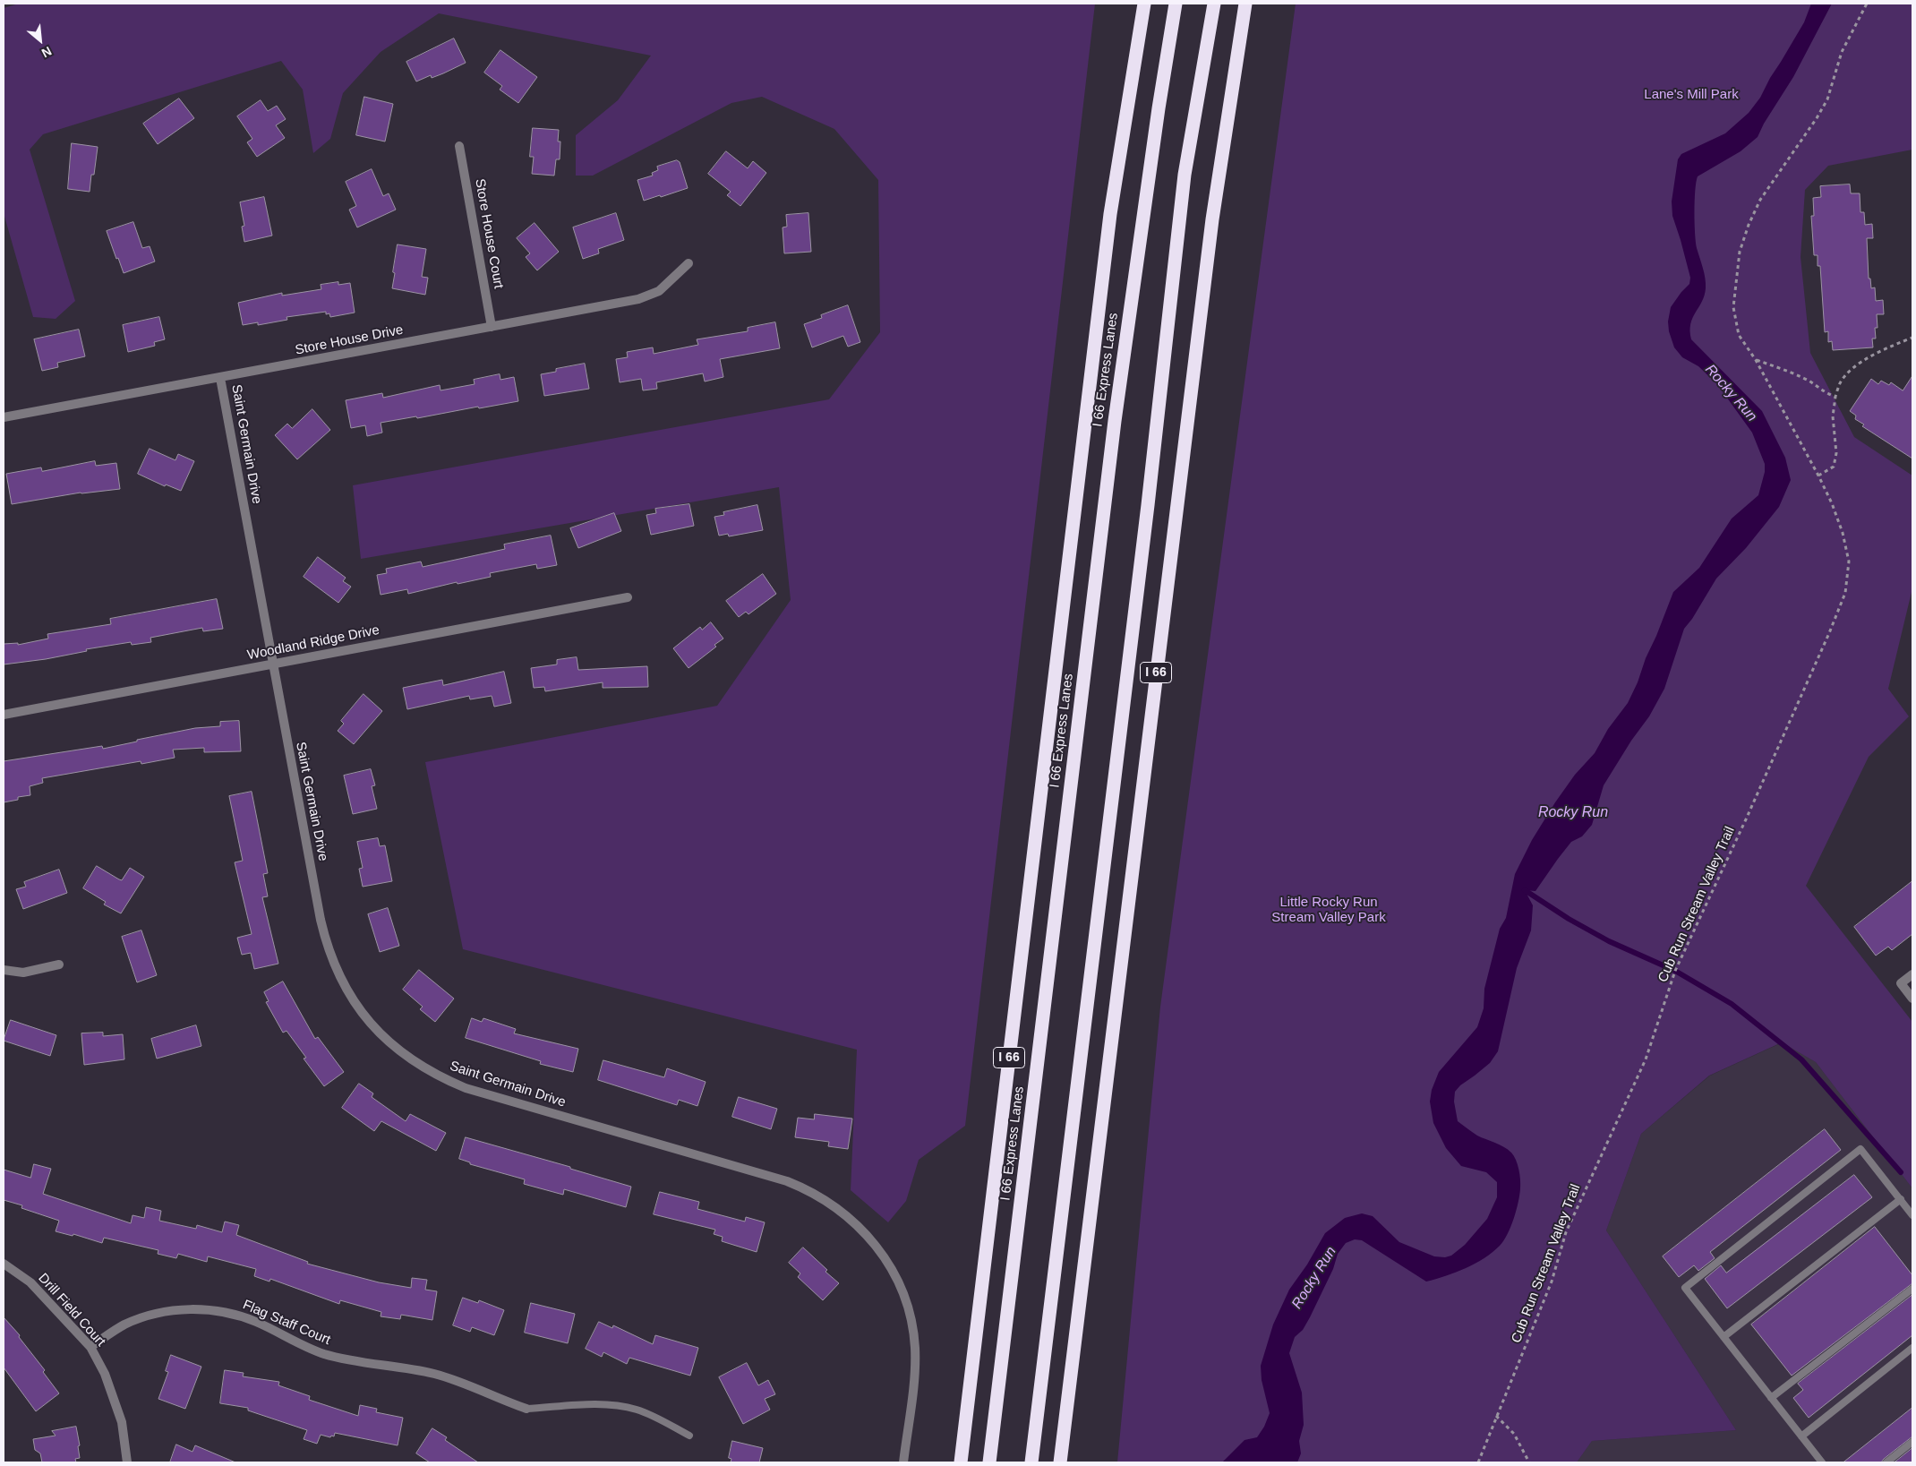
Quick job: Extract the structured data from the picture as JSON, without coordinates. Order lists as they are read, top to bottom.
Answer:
{
  "streets": {
    "highway": ["I 66 Express Lanes", "I 66"],
    "street": [
      "Store House Court",
      "Store House Drive",
      "Saint Germain Drive",
      "Woodland Ridge Drive",
      "Drill Field Court",
      "Flag Staff Court"
    ],
    "path": ["Cub Run Stream Valley Trail"]
  },
  "crossings": [
    ["Store House Court", "Store House Drive"],
    ["Store House Drive", "Saint Germain Drive"],
    ["Saint Germain Drive", "Woodland Ridge Drive"],
    ["Drill Field Court", "Flag Staff Court"]
  ],
  "water": ["Rocky Run"],
  "parks": ["Lane's Mill Park", "Little Rocky Run Stream Valley Park"],
  "north": "bottom right"
}
